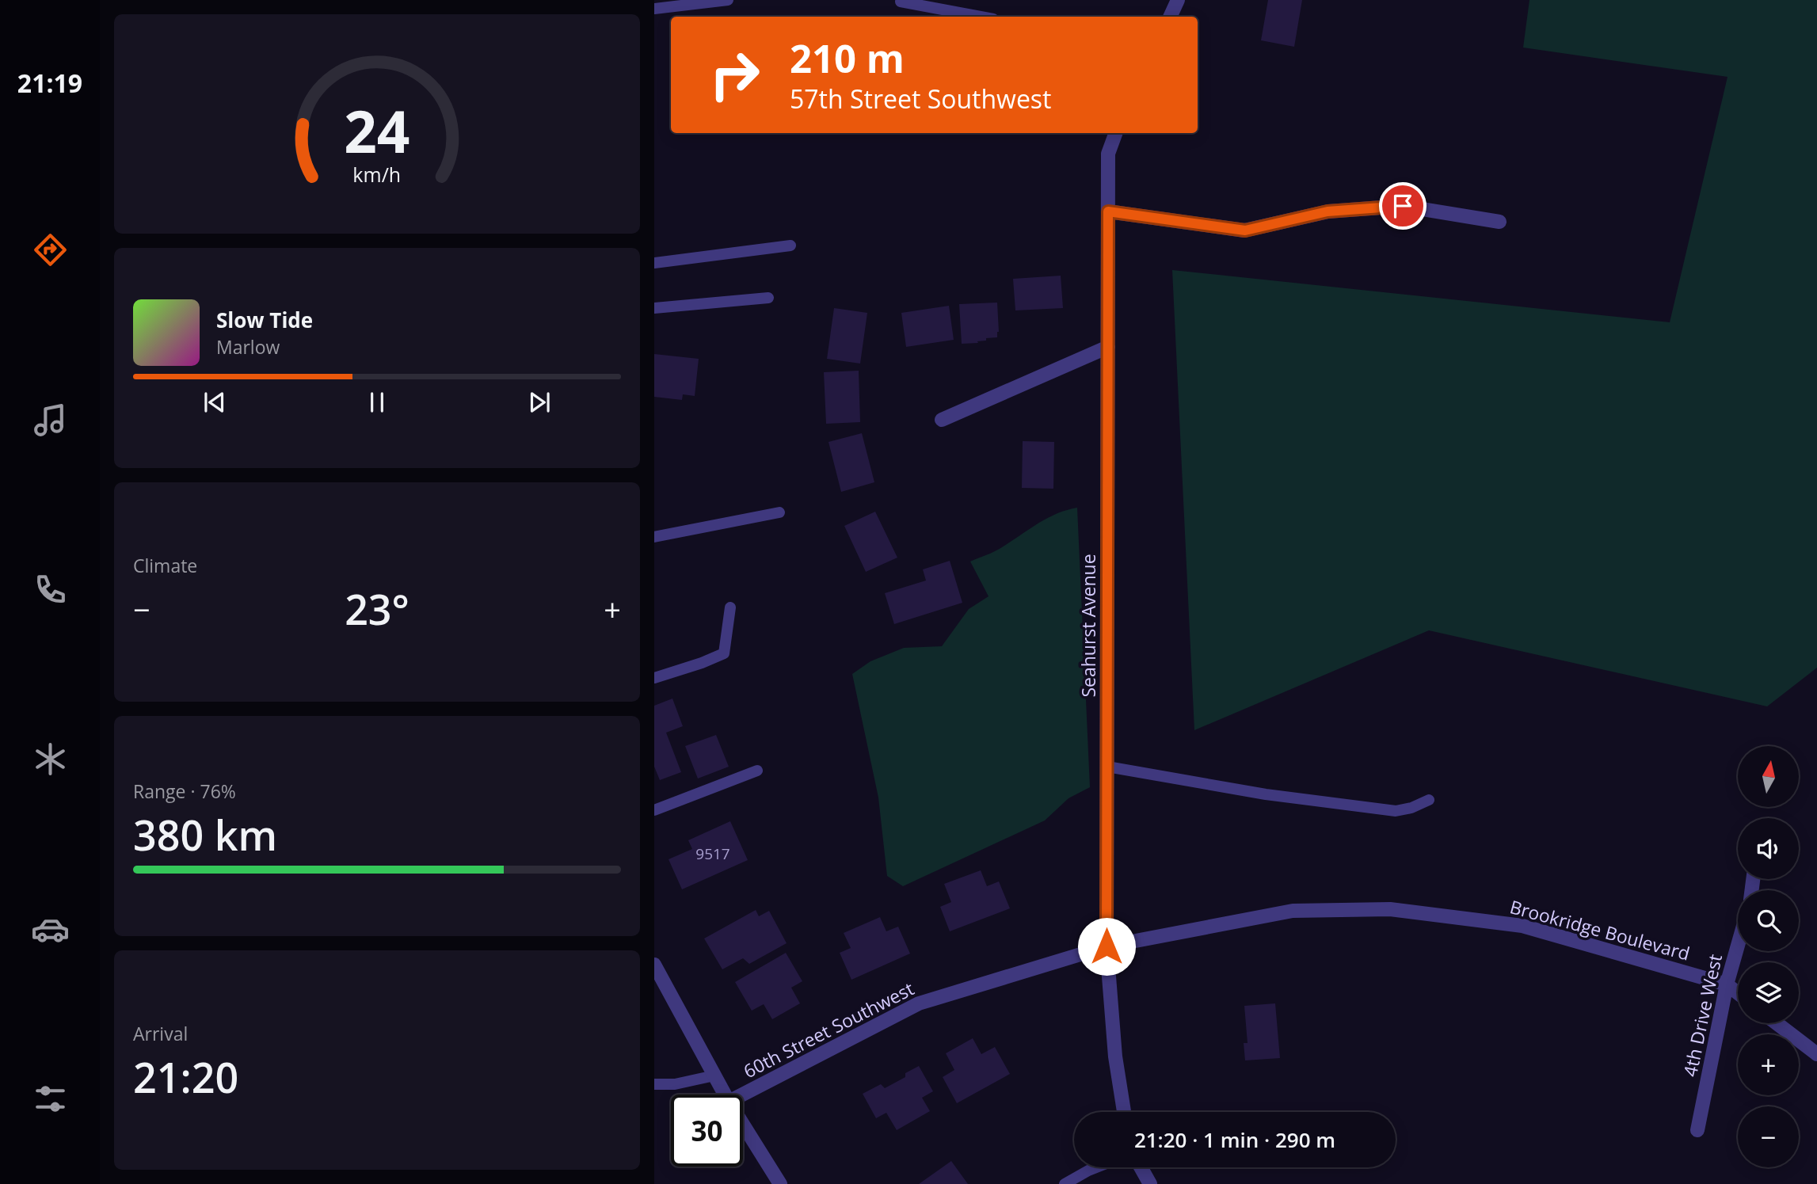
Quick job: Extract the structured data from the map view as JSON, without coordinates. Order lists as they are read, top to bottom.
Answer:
{
  "streets": {
    "street": [
      "Seahurst Avenue",
      "Brookridge Boulevard",
      "4th Drive West",
      "60th Street Southwest"
    ]
  },
  "crossings": [
    ["Seahurst Avenue", "Brookridge Boulevard"],
    ["Seahurst Avenue", "60th Street Southwest"],
    ["Brookridge Boulevard", "4th Drive West"],
    ["Brookridge Boulevard", "60th Street Southwest"]
  ],
  "house_numbers": ["9517"],
  "north": "top",
  "page": {
    "tabs": "21:19",
    "turn": ["210 m", "57th Street Southwest"],
    "song": ["Slow Tide", "Marlow"],
    "tile": [
      "Climate",
      ["Range · 76%", "380 km"],
      ["Arrival", "21:20"]
    ],
    "heat": ["−", "23°", "+"],
    "map_buttons": ["+", "−"],
    "limit": "30",
    "trip": "21:20 · 1 min · 290 m",
    "gauge": ["24", "km/h"]
  }
}
